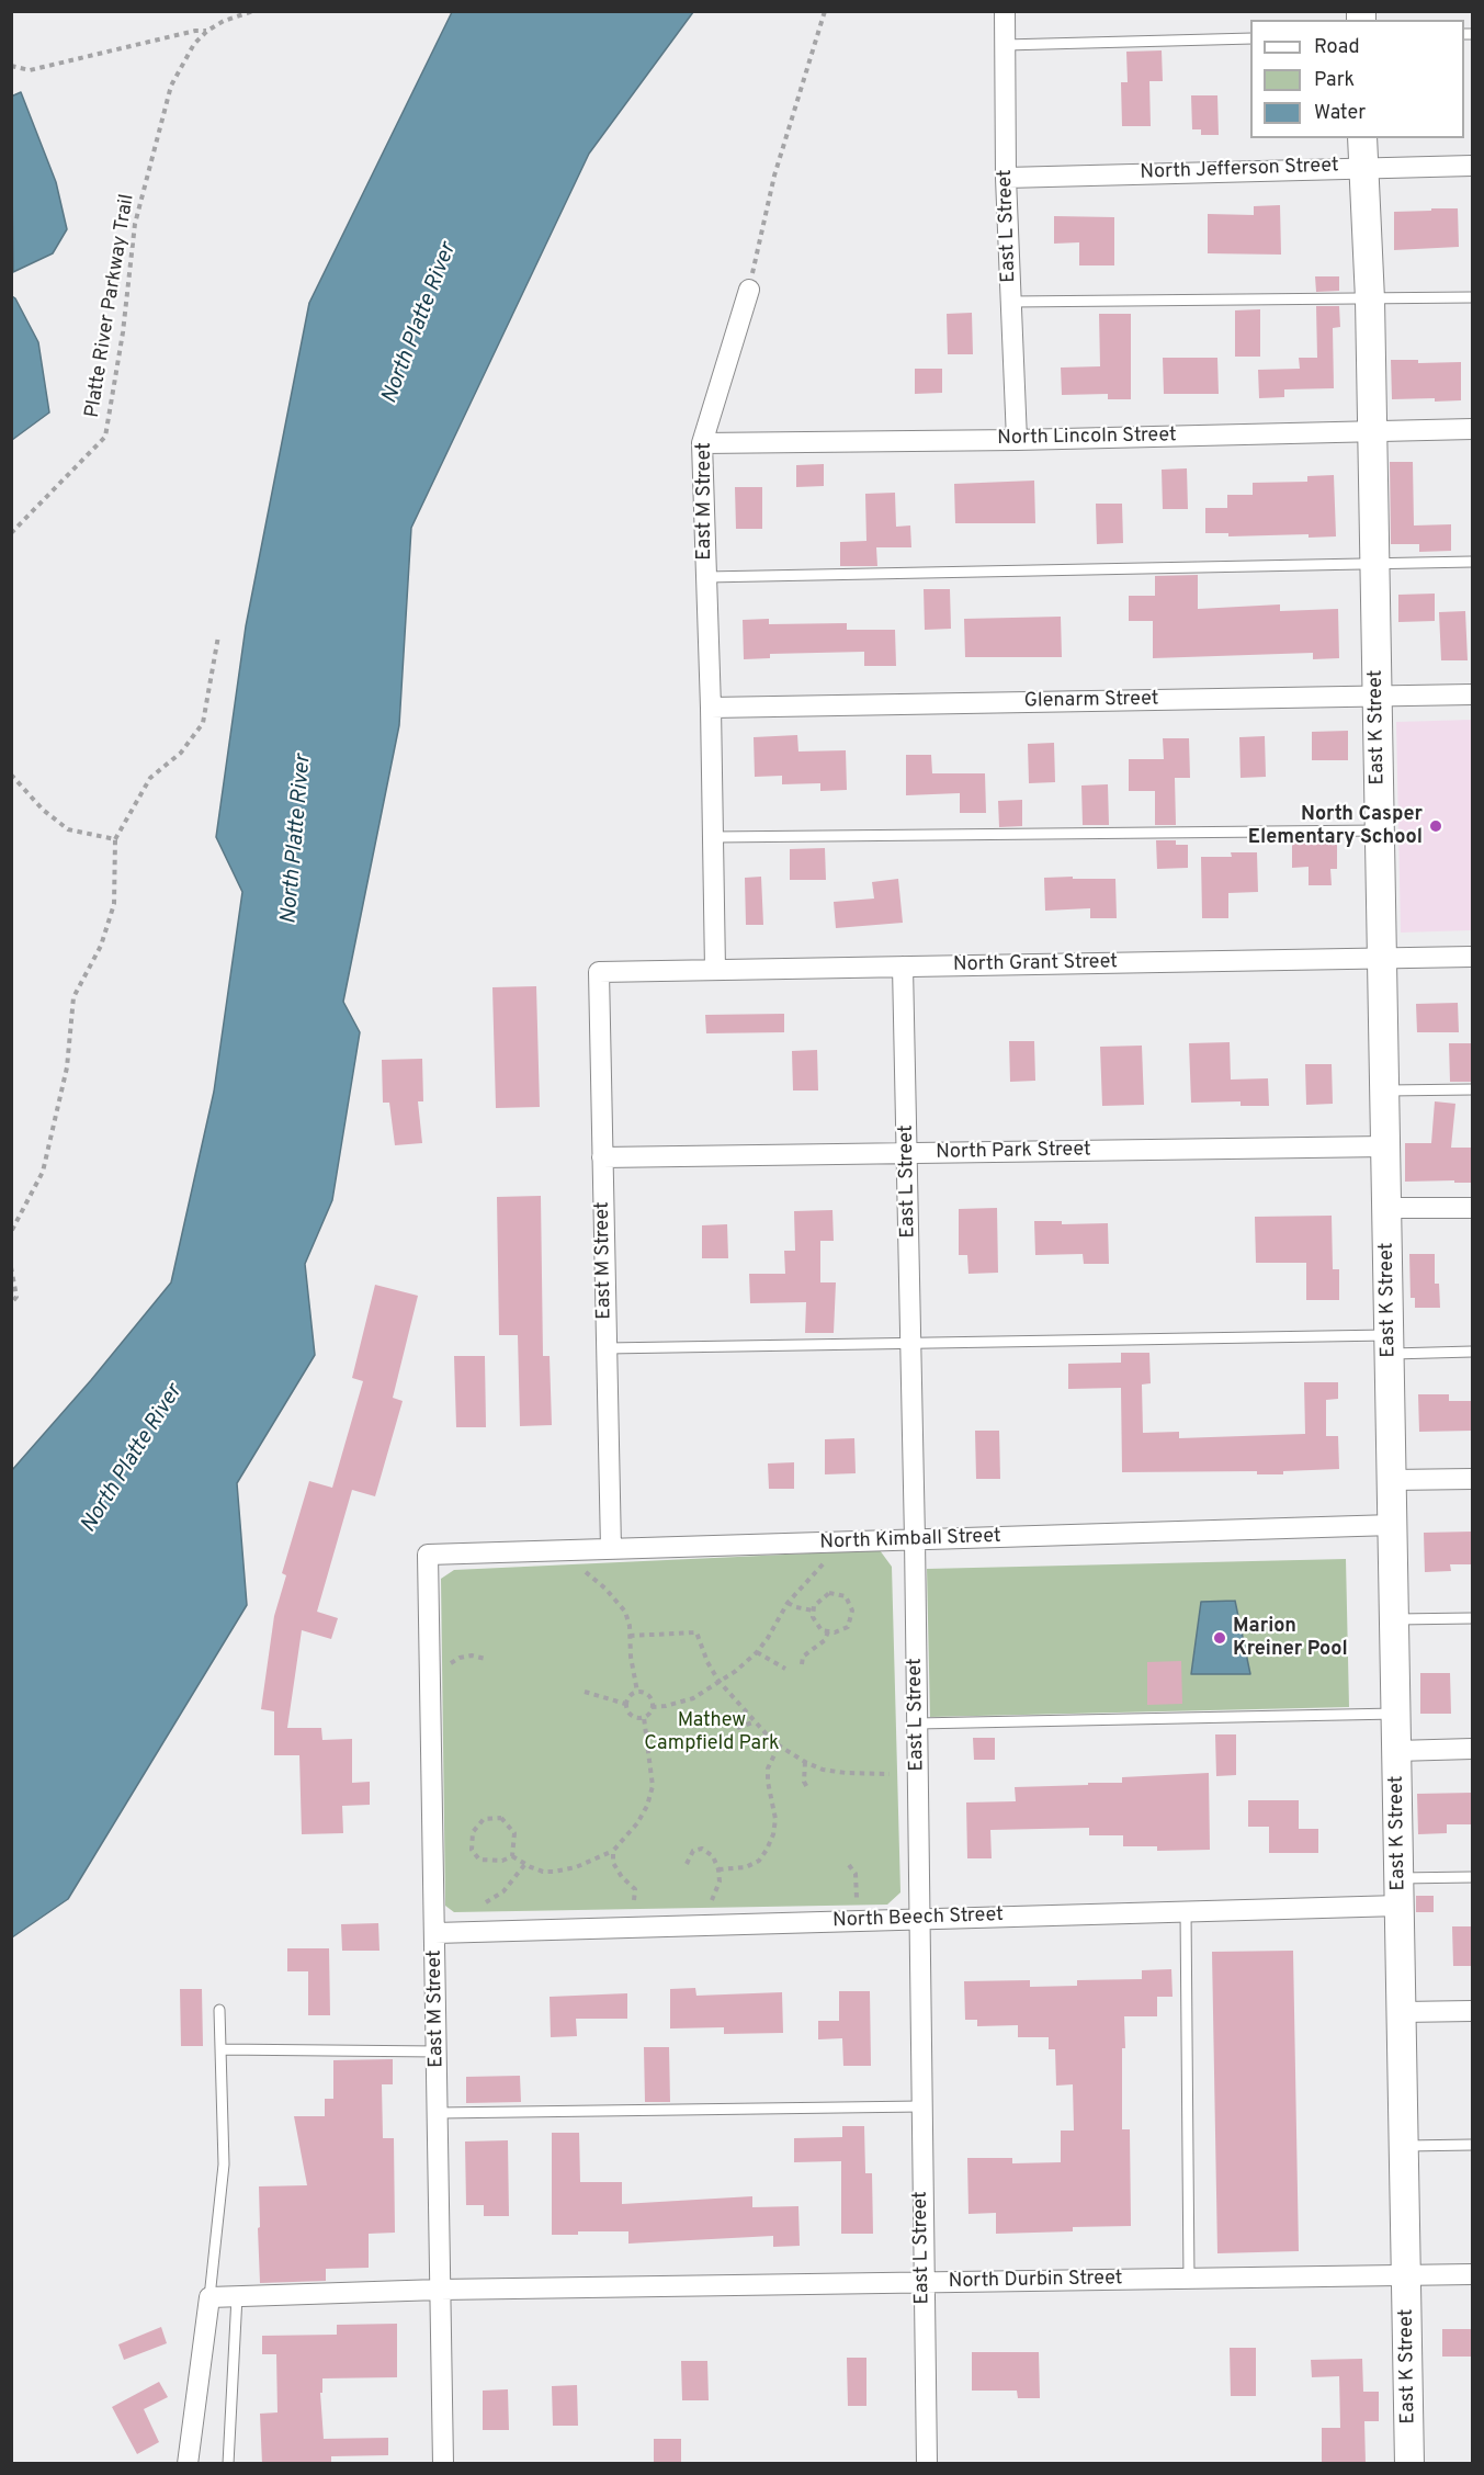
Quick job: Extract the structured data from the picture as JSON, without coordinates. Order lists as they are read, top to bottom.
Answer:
{
  "streets": {
    "street": [
      "North Jefferson Street",
      "East L Street",
      "North Lincoln Street",
      "East M Street",
      "Glenarm Street",
      "East K Street",
      "North Grant Street",
      "North Park Street",
      "North Kimball Street",
      "North Beech Street",
      "North Durbin Street"
    ],
    "path": ["Platte River Parkway Trail"]
  },
  "crossings": [
    ["North Jefferson Street", "East L Street"],
    ["North Jefferson Street", "East K Street"],
    ["East L Street", "North Lincoln Street"],
    ["East L Street", "North Grant Street"],
    ["East L Street", "North Park Street"],
    ["East L Street", "North Kimball Street"],
    ["East L Street", "North Beech Street"],
    ["East L Street", "North Durbin Street"],
    ["North Lincoln Street", "East M Street"],
    ["North Lincoln Street", "East K Street"],
    ["East M Street", "Glenarm Street"],
    ["East M Street", "North Grant Street"],
    ["East M Street", "North Park Street"],
    ["East M Street", "North Kimball Street"],
    ["East M Street", "North Beech Street"],
    ["East M Street", "North Durbin Street"],
    ["Glenarm Street", "East K Street"],
    ["East K Street", "North Grant Street"],
    ["East K Street", "North Park Street"],
    ["East K Street", "North Kimball Street"],
    ["East K Street", "North Beech Street"],
    ["East K Street", "North Durbin Street"]
  ],
  "water": ["North Platte River"],
  "parks": ["Mathew Campfield Park"],
  "places": ["North Casper Elementary School", "Marion Kreiner Pool"],
  "legend": ["Road", "Park", "Water"]
}
